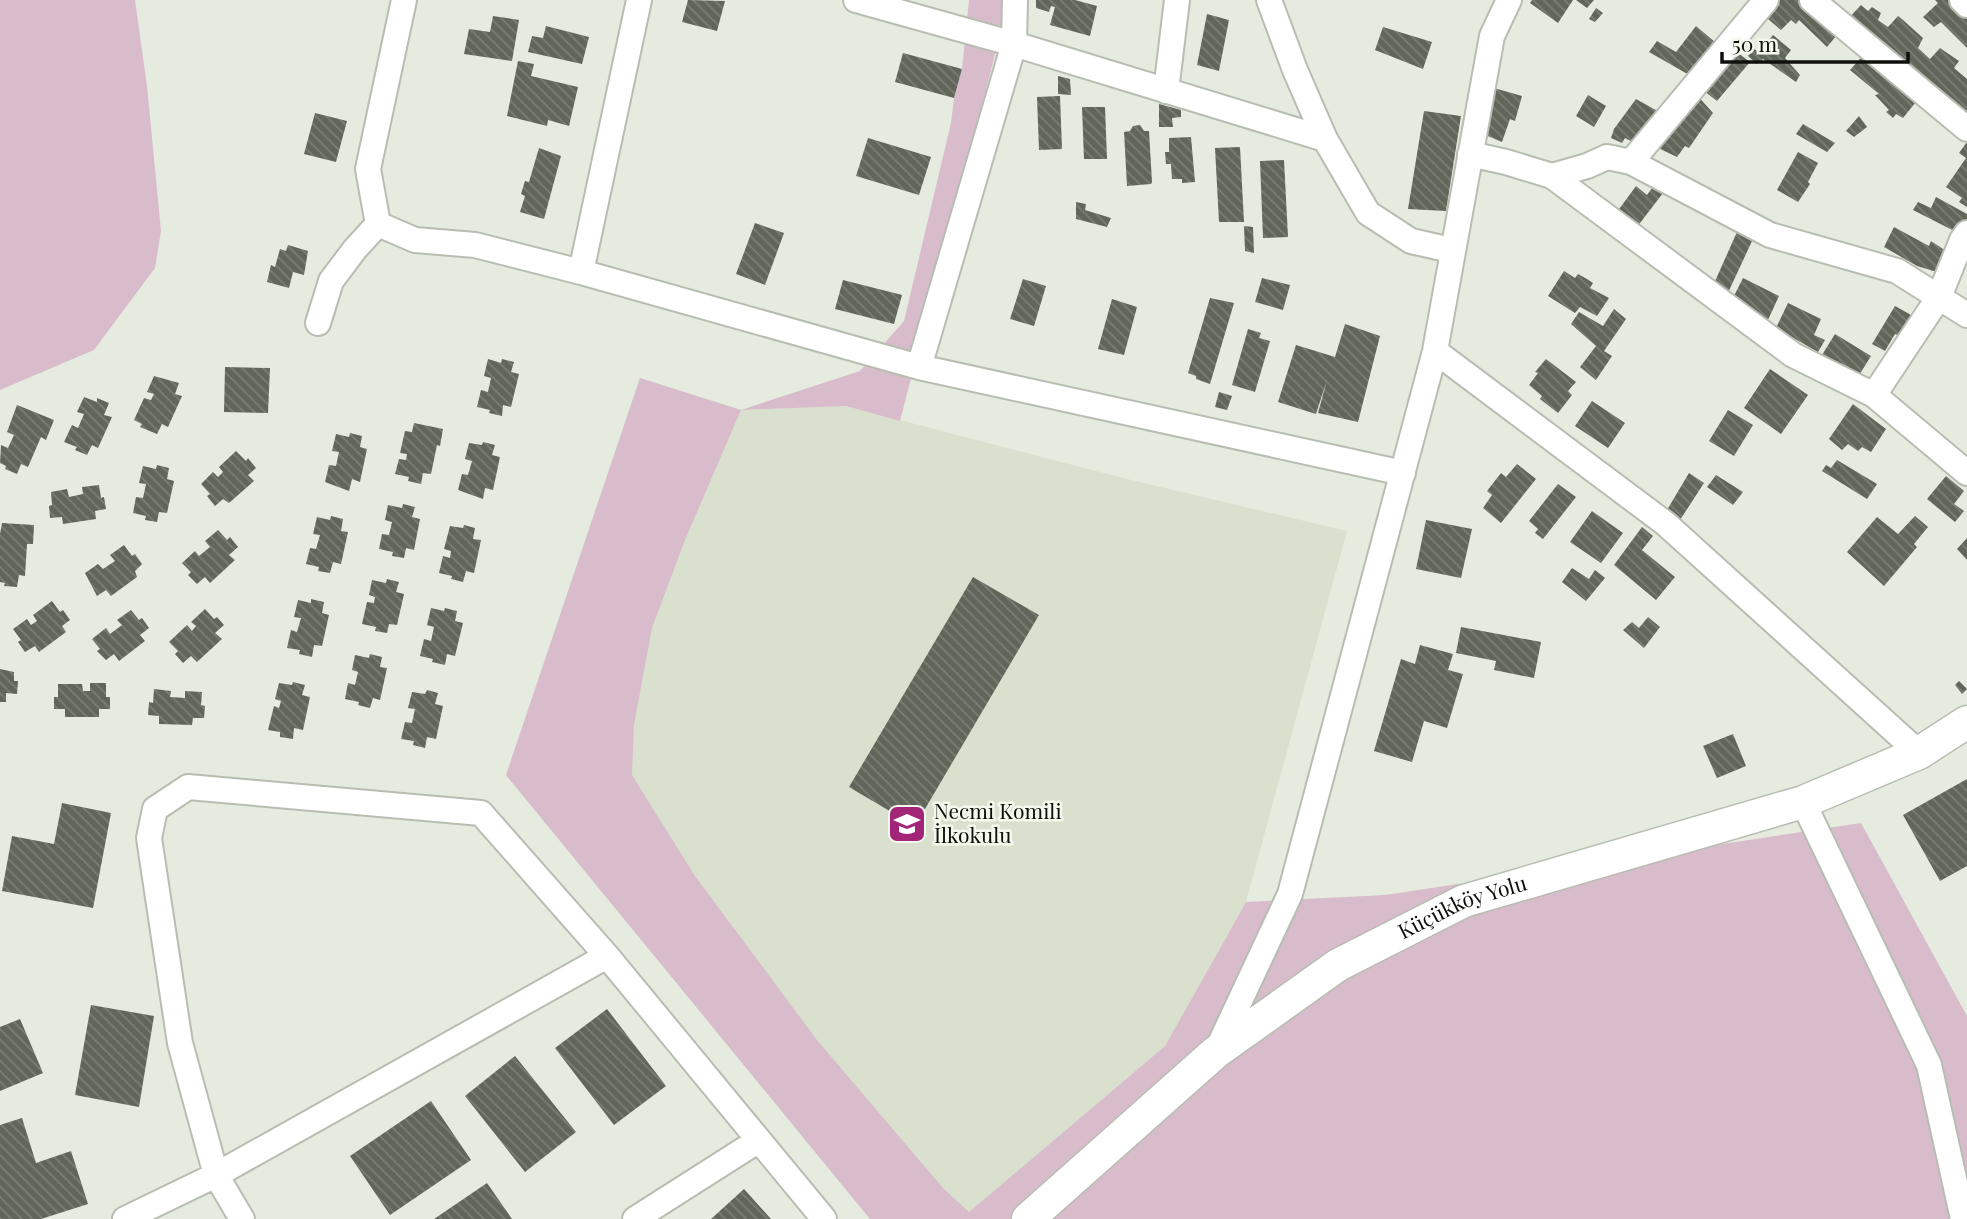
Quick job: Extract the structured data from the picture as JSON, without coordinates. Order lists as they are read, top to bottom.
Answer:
{
  "streets": {
    "main road": ["Küçükköy Yolu"]
  },
  "places": {
    "school or university": ["Necmi Komili İlkokulu"]
  },
  "scale_bar": "50 m"
}
